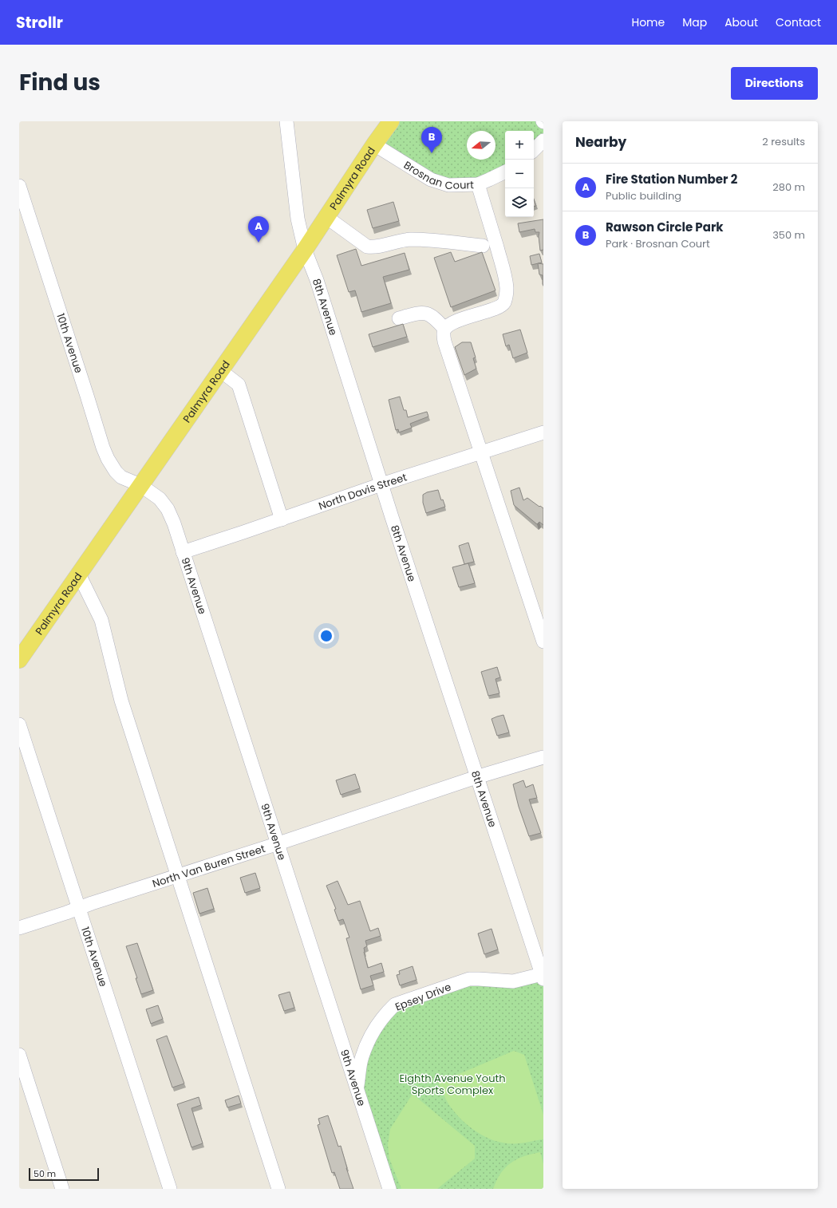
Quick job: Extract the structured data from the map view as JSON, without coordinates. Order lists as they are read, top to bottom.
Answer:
{
  "streets": {
    "main road": ["Palmyra Road"],
    "street": [
      "Brosnan Court",
      "8th Avenue",
      "10th Avenue",
      "North Davis Street",
      "9th Avenue",
      "North Van Buren Street",
      "Epsey Drive"
    ]
  },
  "crossings": [
    ["Brosnan Court", "Palmyra Road"],
    ["Palmyra Road", "8th Avenue"],
    ["Palmyra Road", "10th Avenue"],
    ["Palmyra Road", "9th Avenue"],
    ["8th Avenue", "North Davis Street"],
    ["8th Avenue", "North Van Buren Street"],
    ["8th Avenue", "Epsey Drive"],
    ["10th Avenue", "9th Avenue"],
    ["10th Avenue", "North Van Buren Street"],
    ["North Davis Street", "9th Avenue"],
    ["9th Avenue", "North Van Buren Street"],
    ["9th Avenue", "Epsey Drive"]
  ],
  "parks": ["Eighth Avenue Youth Sports Complex"],
  "scale_bar": "50 m",
  "north": "left",
  "page": {
    "header": "Strollr",
    "nav": [
      "Home",
      "Map",
      "About",
      "Contact"
    ],
    "title": "Find us",
    "buttons": "Directions",
    "heading": ["Nearby", "2 results"],
    "pins": ["B", "A"],
    "map_buttons": ["+", "−"],
    "list": [
      {
        "mark": "A",
        "name": "Fire Station Number 2",
        "note": "Public building",
        "value": "280 m"
      },
      {
        "mark": "B",
        "name": "Rawson Circle Park",
        "note": "Park · Brosnan Court",
        "value": "350 m"
      }
    ],
    "scale": "50 m"
  }
}
